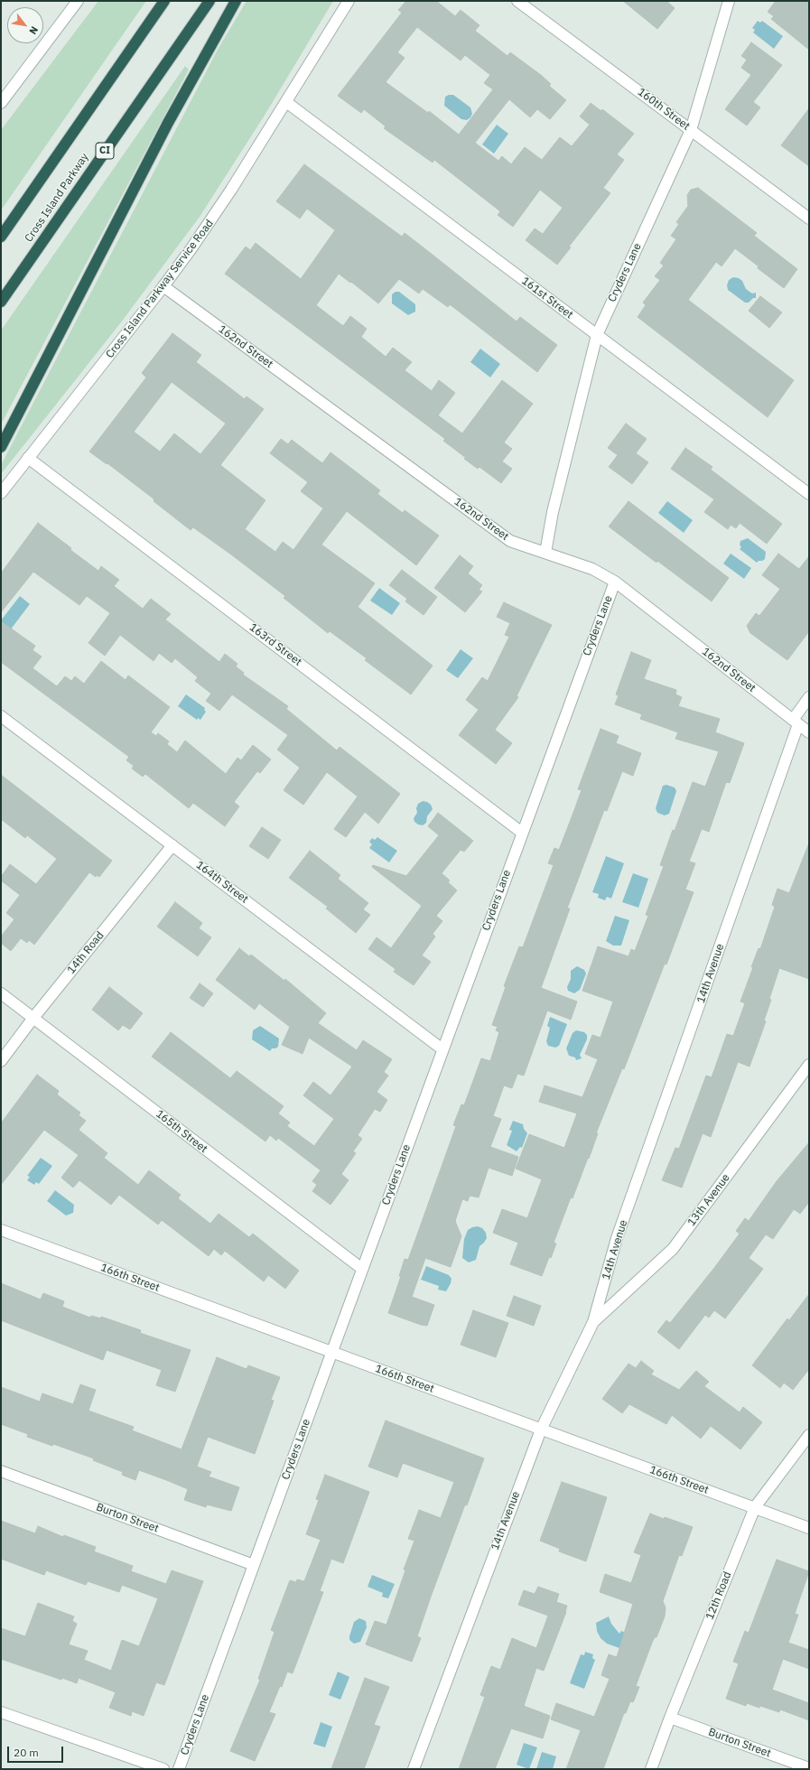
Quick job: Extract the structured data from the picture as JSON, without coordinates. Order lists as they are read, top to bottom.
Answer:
{
  "streets": {
    "highway": ["CI", "Cross Island Parkway"],
    "street": [
      "160th Street",
      "Cryders Lane",
      "Cross Island Parkway Service Road",
      "161st Street",
      "162nd Street",
      "163rd Street",
      "164th Street",
      "14th Road",
      "14th Avenue",
      "165th Street",
      "13th Avenue",
      "166th Street",
      "Burton Street",
      "12th Road"
    ]
  },
  "crossings": [
    ["160th Street", "Cryders Lane"],
    ["Cryders Lane", "161st Street"],
    ["Cryders Lane", "162nd Street"],
    ["Cryders Lane", "163rd Street"],
    ["Cryders Lane", "164th Street"],
    ["Cryders Lane", "165th Street"],
    ["Cryders Lane", "166th Street"],
    ["Cryders Lane", "Burton Street"],
    ["Cross Island Parkway Service Road", "161st Street"],
    ["Cross Island Parkway Service Road", "162nd Street"],
    ["Cross Island Parkway Service Road", "163rd Street"],
    ["162nd Street", "14th Avenue"],
    ["164th Street", "14th Road"],
    ["14th Road", "165th Street"],
    ["14th Avenue", "13th Avenue"],
    ["14th Avenue", "166th Street"],
    ["166th Street", "12th Road"],
    ["Burton Street", "12th Road"]
  ],
  "scale_bar": "20 m",
  "north": "bottom right"
}
